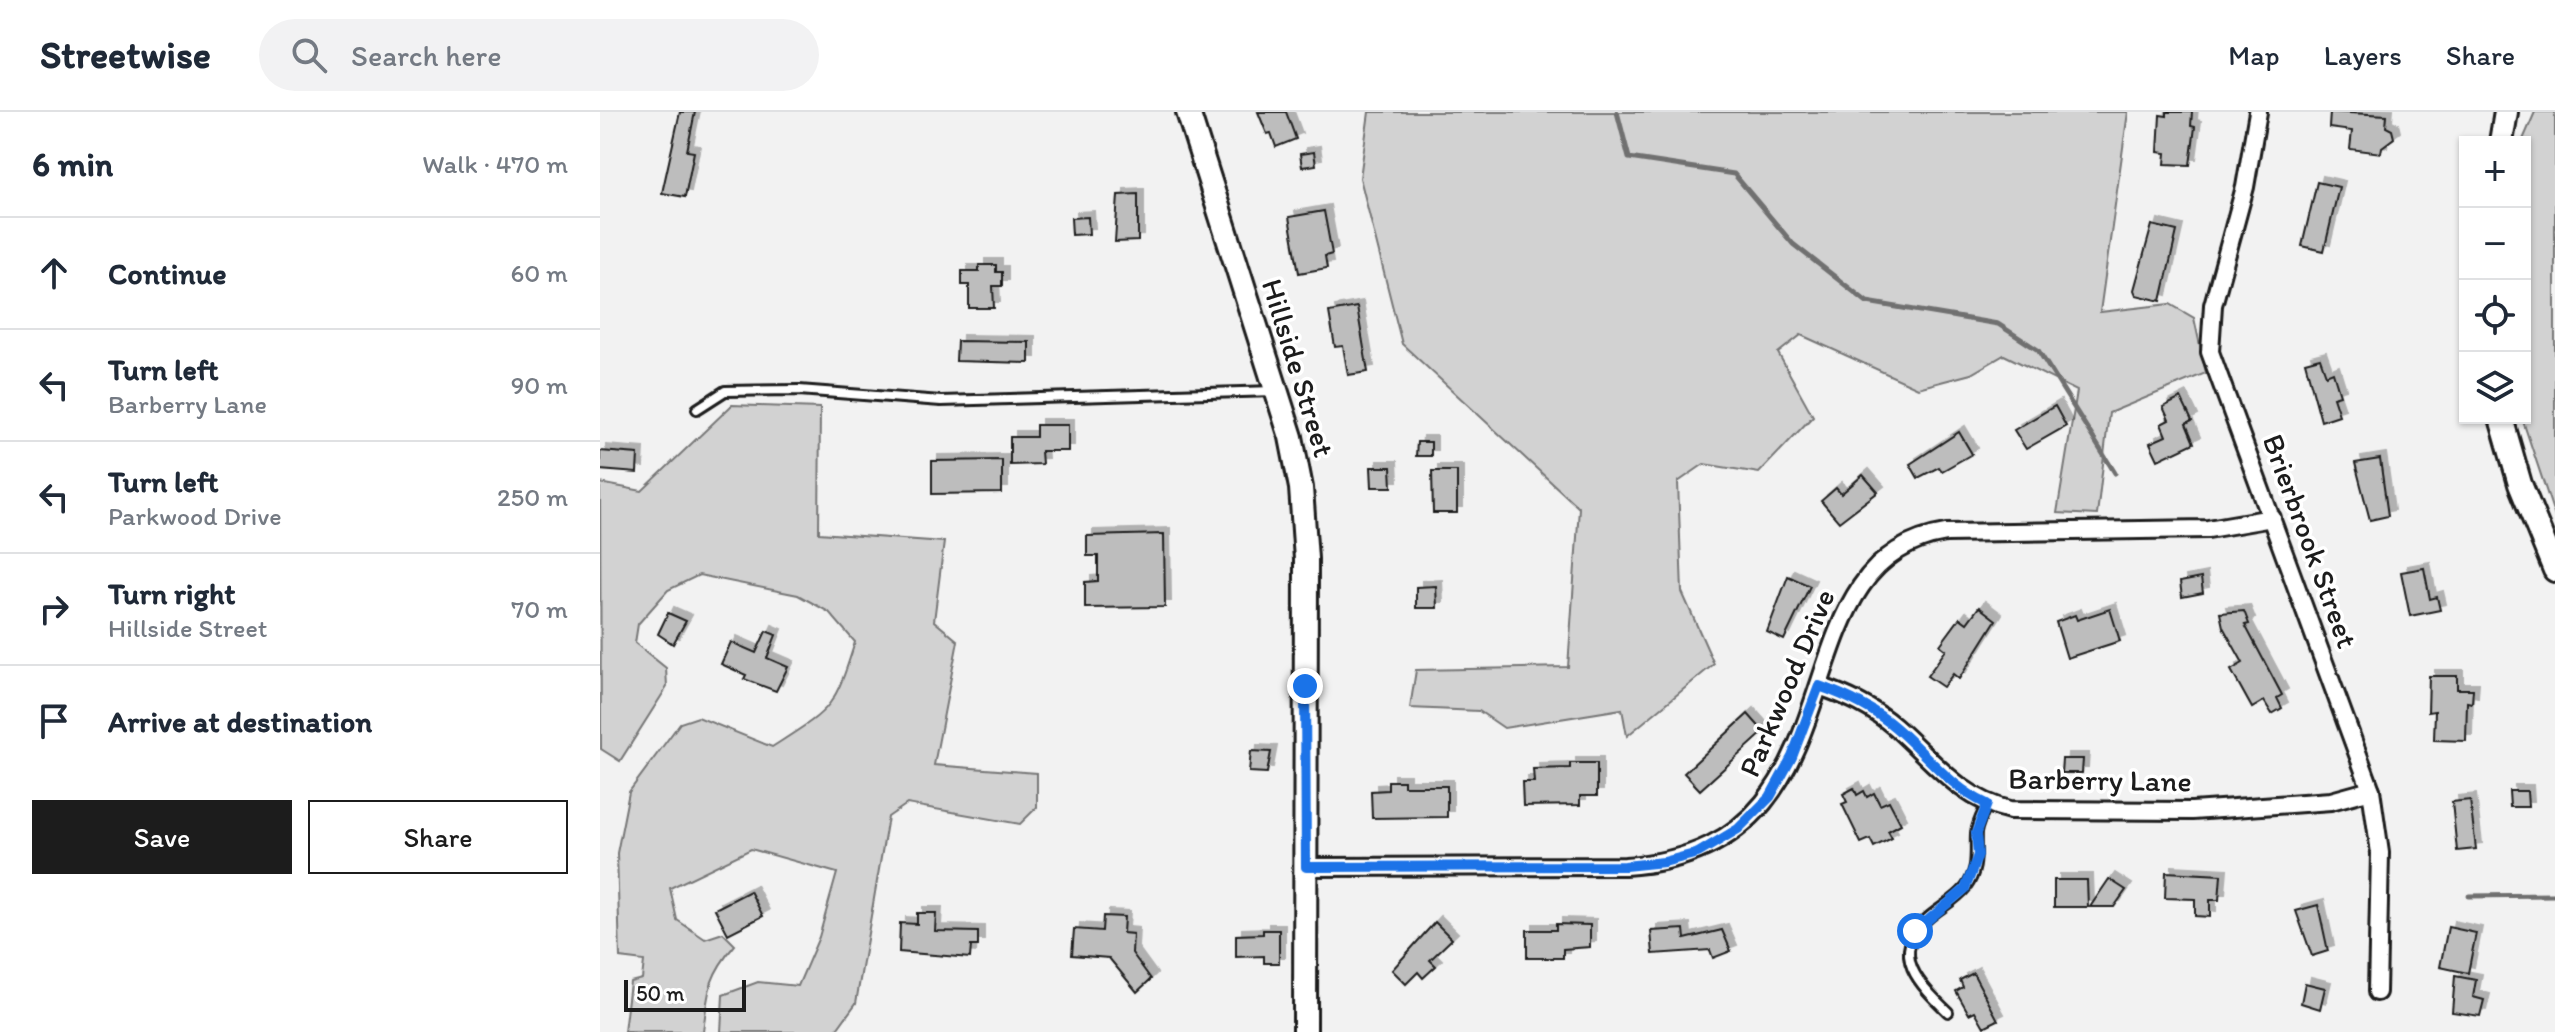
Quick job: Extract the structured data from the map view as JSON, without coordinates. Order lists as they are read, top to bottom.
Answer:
{
  "streets": {
    "street": [
      "Hillside Street",
      "Brierbrook Street",
      "Parkwood Drive",
      "Barberry Lane"
    ]
  },
  "crossings": [
    ["Hillside Street", "Parkwood Drive"],
    ["Brierbrook Street", "Parkwood Drive"],
    ["Brierbrook Street", "Barberry Lane"],
    ["Parkwood Drive", "Barberry Lane"]
  ],
  "scale_bar": "50 m",
  "page": {
    "header": "Streetwise",
    "search": "Search here",
    "nav": ["Map", "Layers", "Share"],
    "heading": ["6 min", "Walk · 470 m"],
    "map_buttons": ["+", "−"],
    "list": [
      ["Continue", "60 m"],
      ["Turn left", "Barberry Lane", "90 m"],
      ["Turn left", "Parkwood Drive", "250 m"],
      ["Turn right", "Hillside Street", "70 m"],
      "Arrive at destination"
    ],
    "buttons": ["Save", "Share"],
    "scale": "50 m"
  }
}
